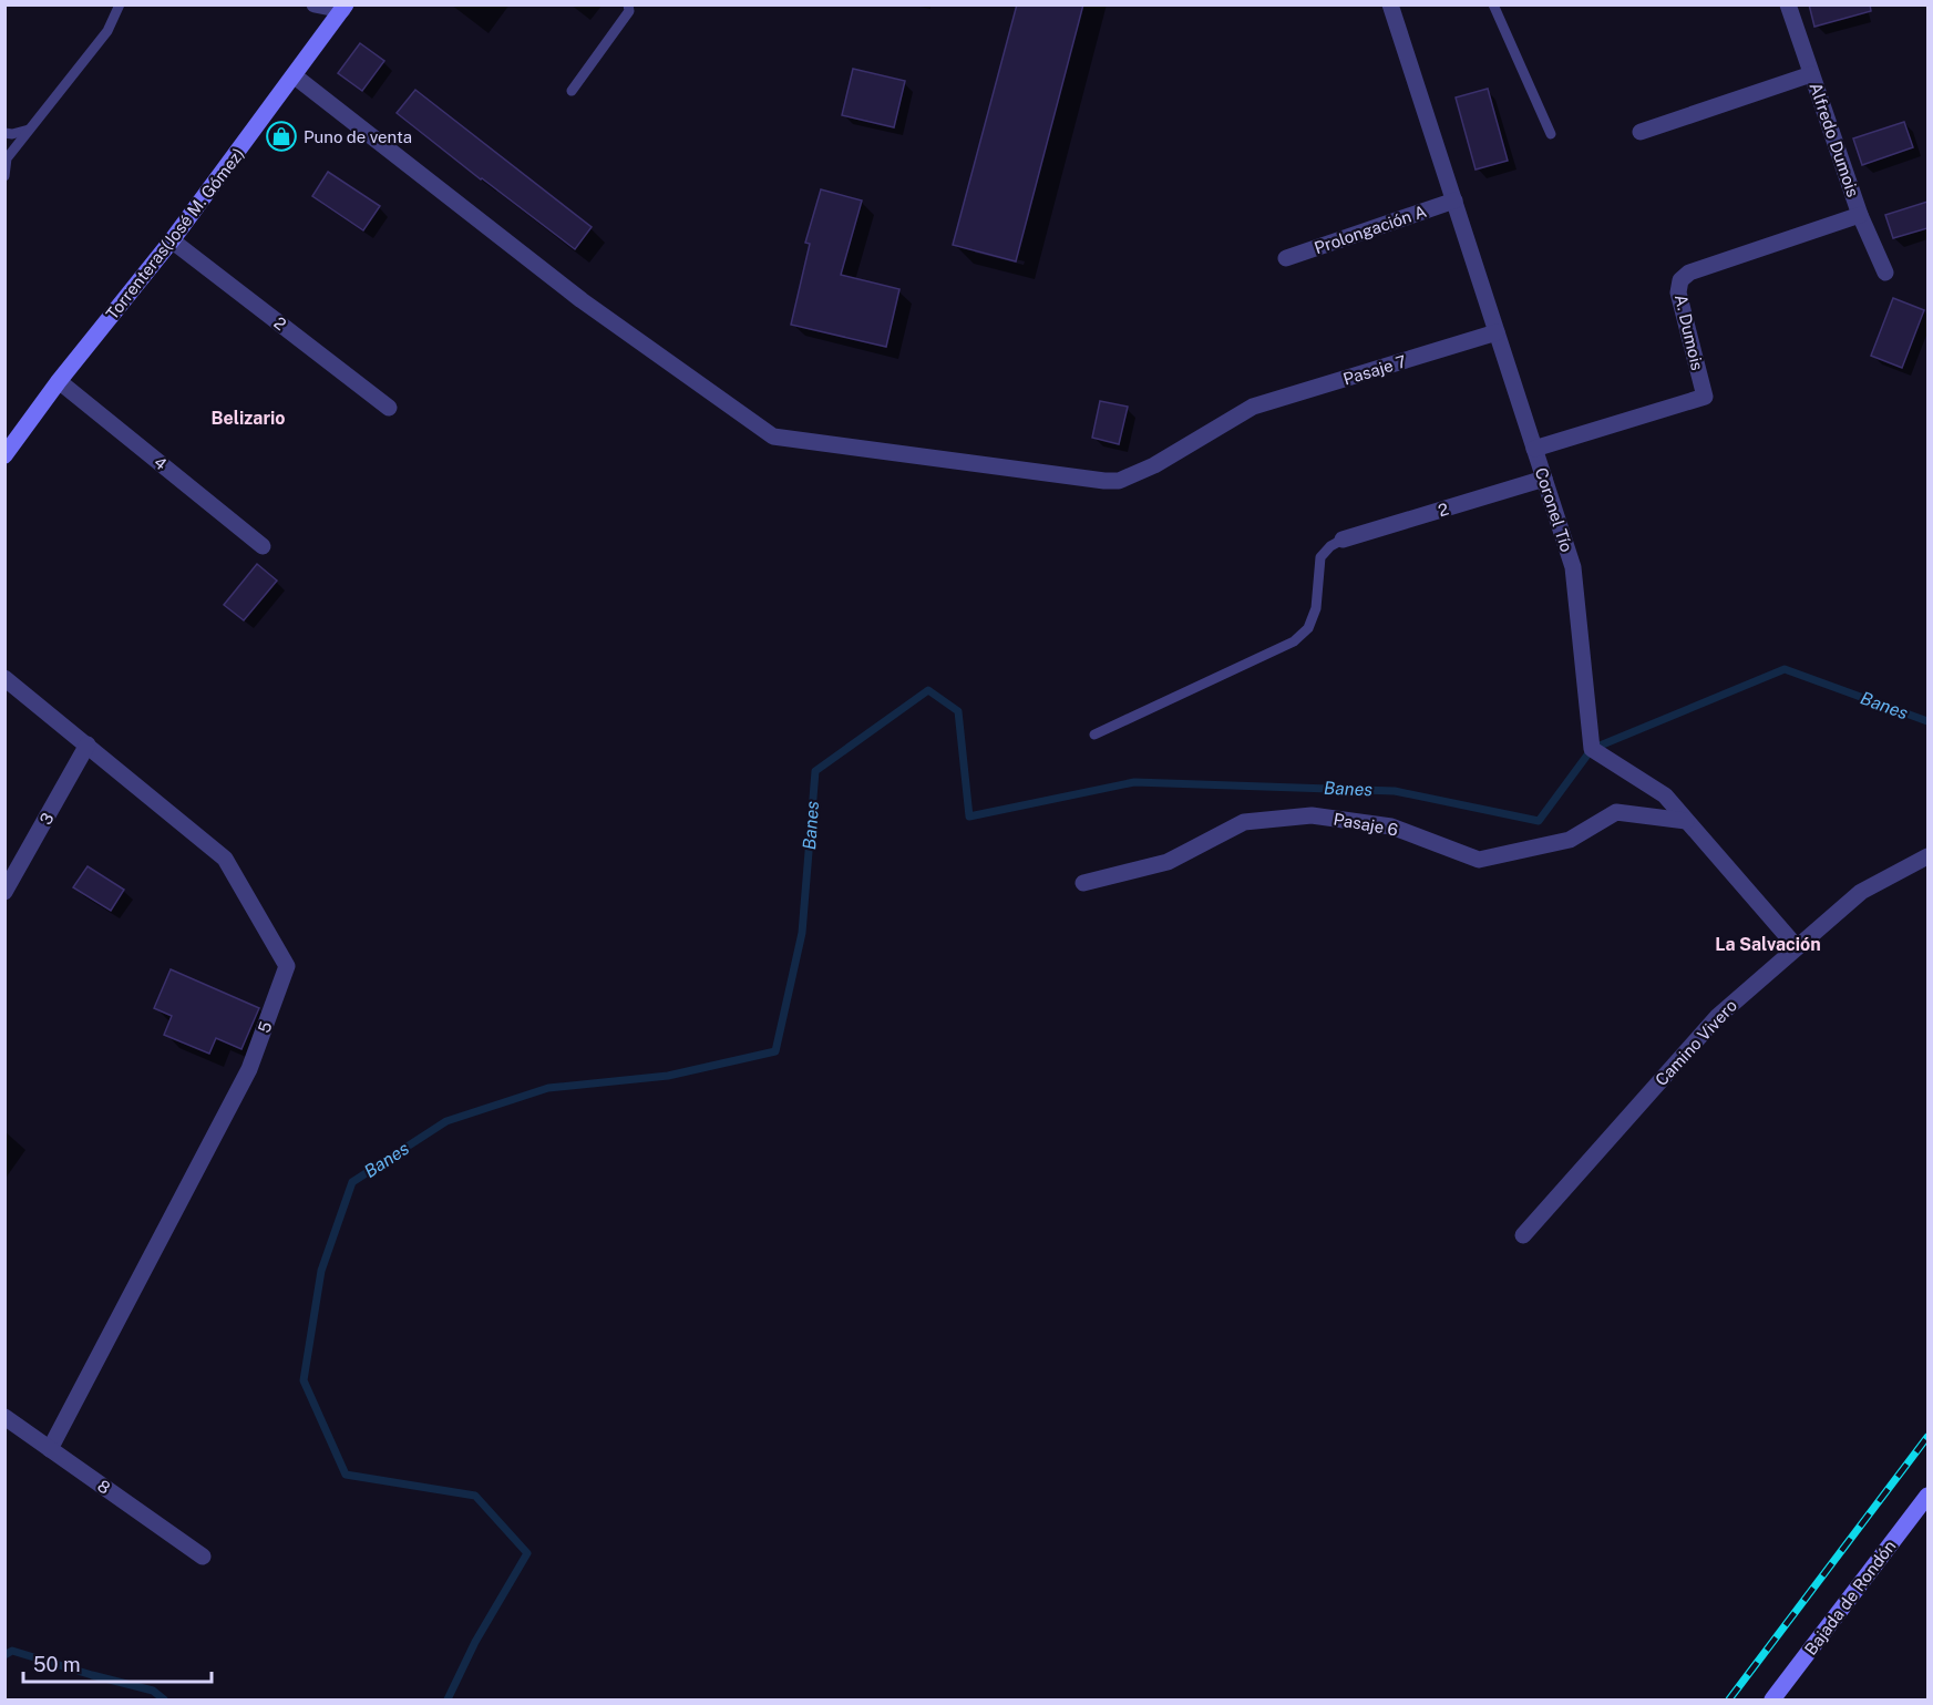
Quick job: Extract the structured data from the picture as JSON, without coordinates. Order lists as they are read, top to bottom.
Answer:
{
  "streets": {
    "street": [
      "Alfredo Dumois",
      "Prolongación A",
      "Torrenteras(José M. Gómez)",
      "2",
      "A. Dumois",
      "Pasaje 7",
      "4",
      "Coronel Tío",
      "3",
      "Pasaje 6",
      "5",
      "Camino Vivero",
      "8",
      "Bajada de Rondón"
    ]
  },
  "crossings": [
    ["Alfredo Dumois", "A. Dumois"],
    ["Prolongación A", "Coronel Tío"],
    ["Torrenteras(José M. Gómez)", "2"],
    ["Torrenteras(José M. Gómez)", "Pasaje 7"],
    ["Torrenteras(José M. Gómez)", "4"],
    ["2", "Coronel Tío"],
    ["A. Dumois", "Coronel Tío"],
    ["Pasaje 7", "Coronel Tío"],
    ["Coronel Tío", "Pasaje 6"],
    ["Coronel Tío", "Camino Vivero"],
    ["3", "5"],
    ["5", "8"]
  ],
  "districts": ["Belizario", "La Salvación"],
  "water": ["Banes"],
  "places": {
    "shop": ["Puno de venta"]
  },
  "scale_bar": "50 m"
}
